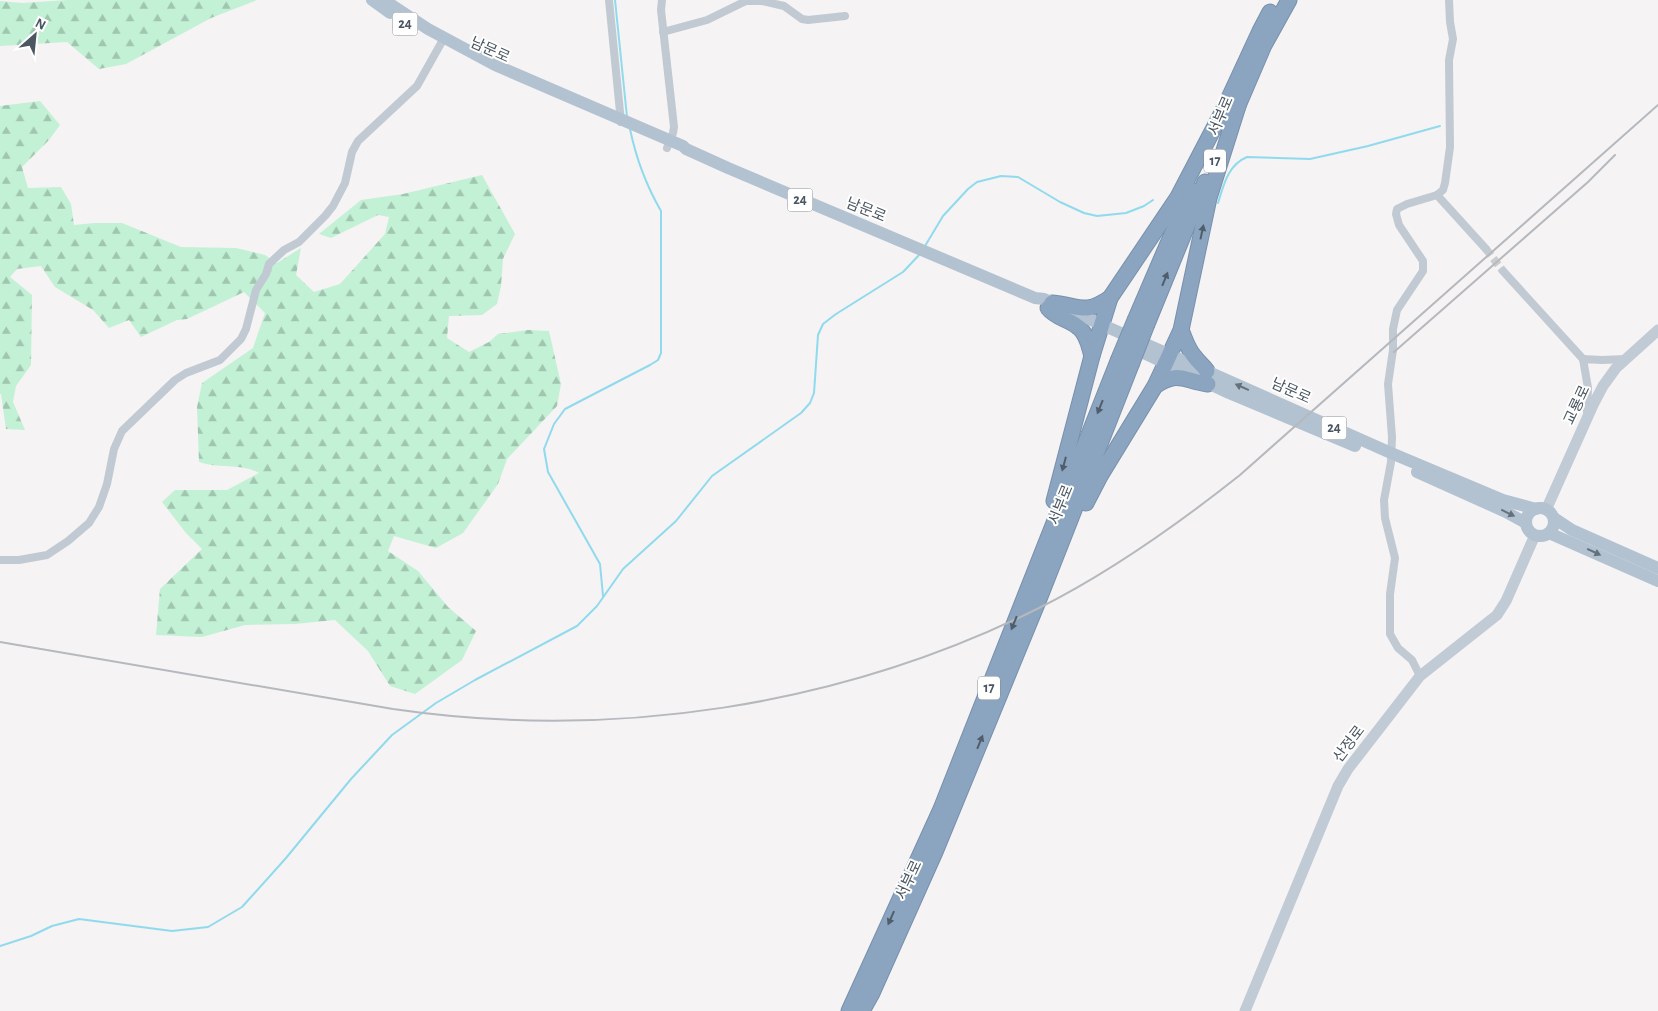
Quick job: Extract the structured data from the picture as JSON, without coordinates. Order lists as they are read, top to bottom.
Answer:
{
  "streets": {
    "highway": ["서부로", "17"],
    "main road": ["24", "남문로"],
    "street": ["교룡로", "산정로"]
  },
  "crossings": [
    ["남문로", "교룡로"],
    ["남문로", "산정로"],
    ["교룡로", "산정로"]
  ],
  "north": "top right"
}
